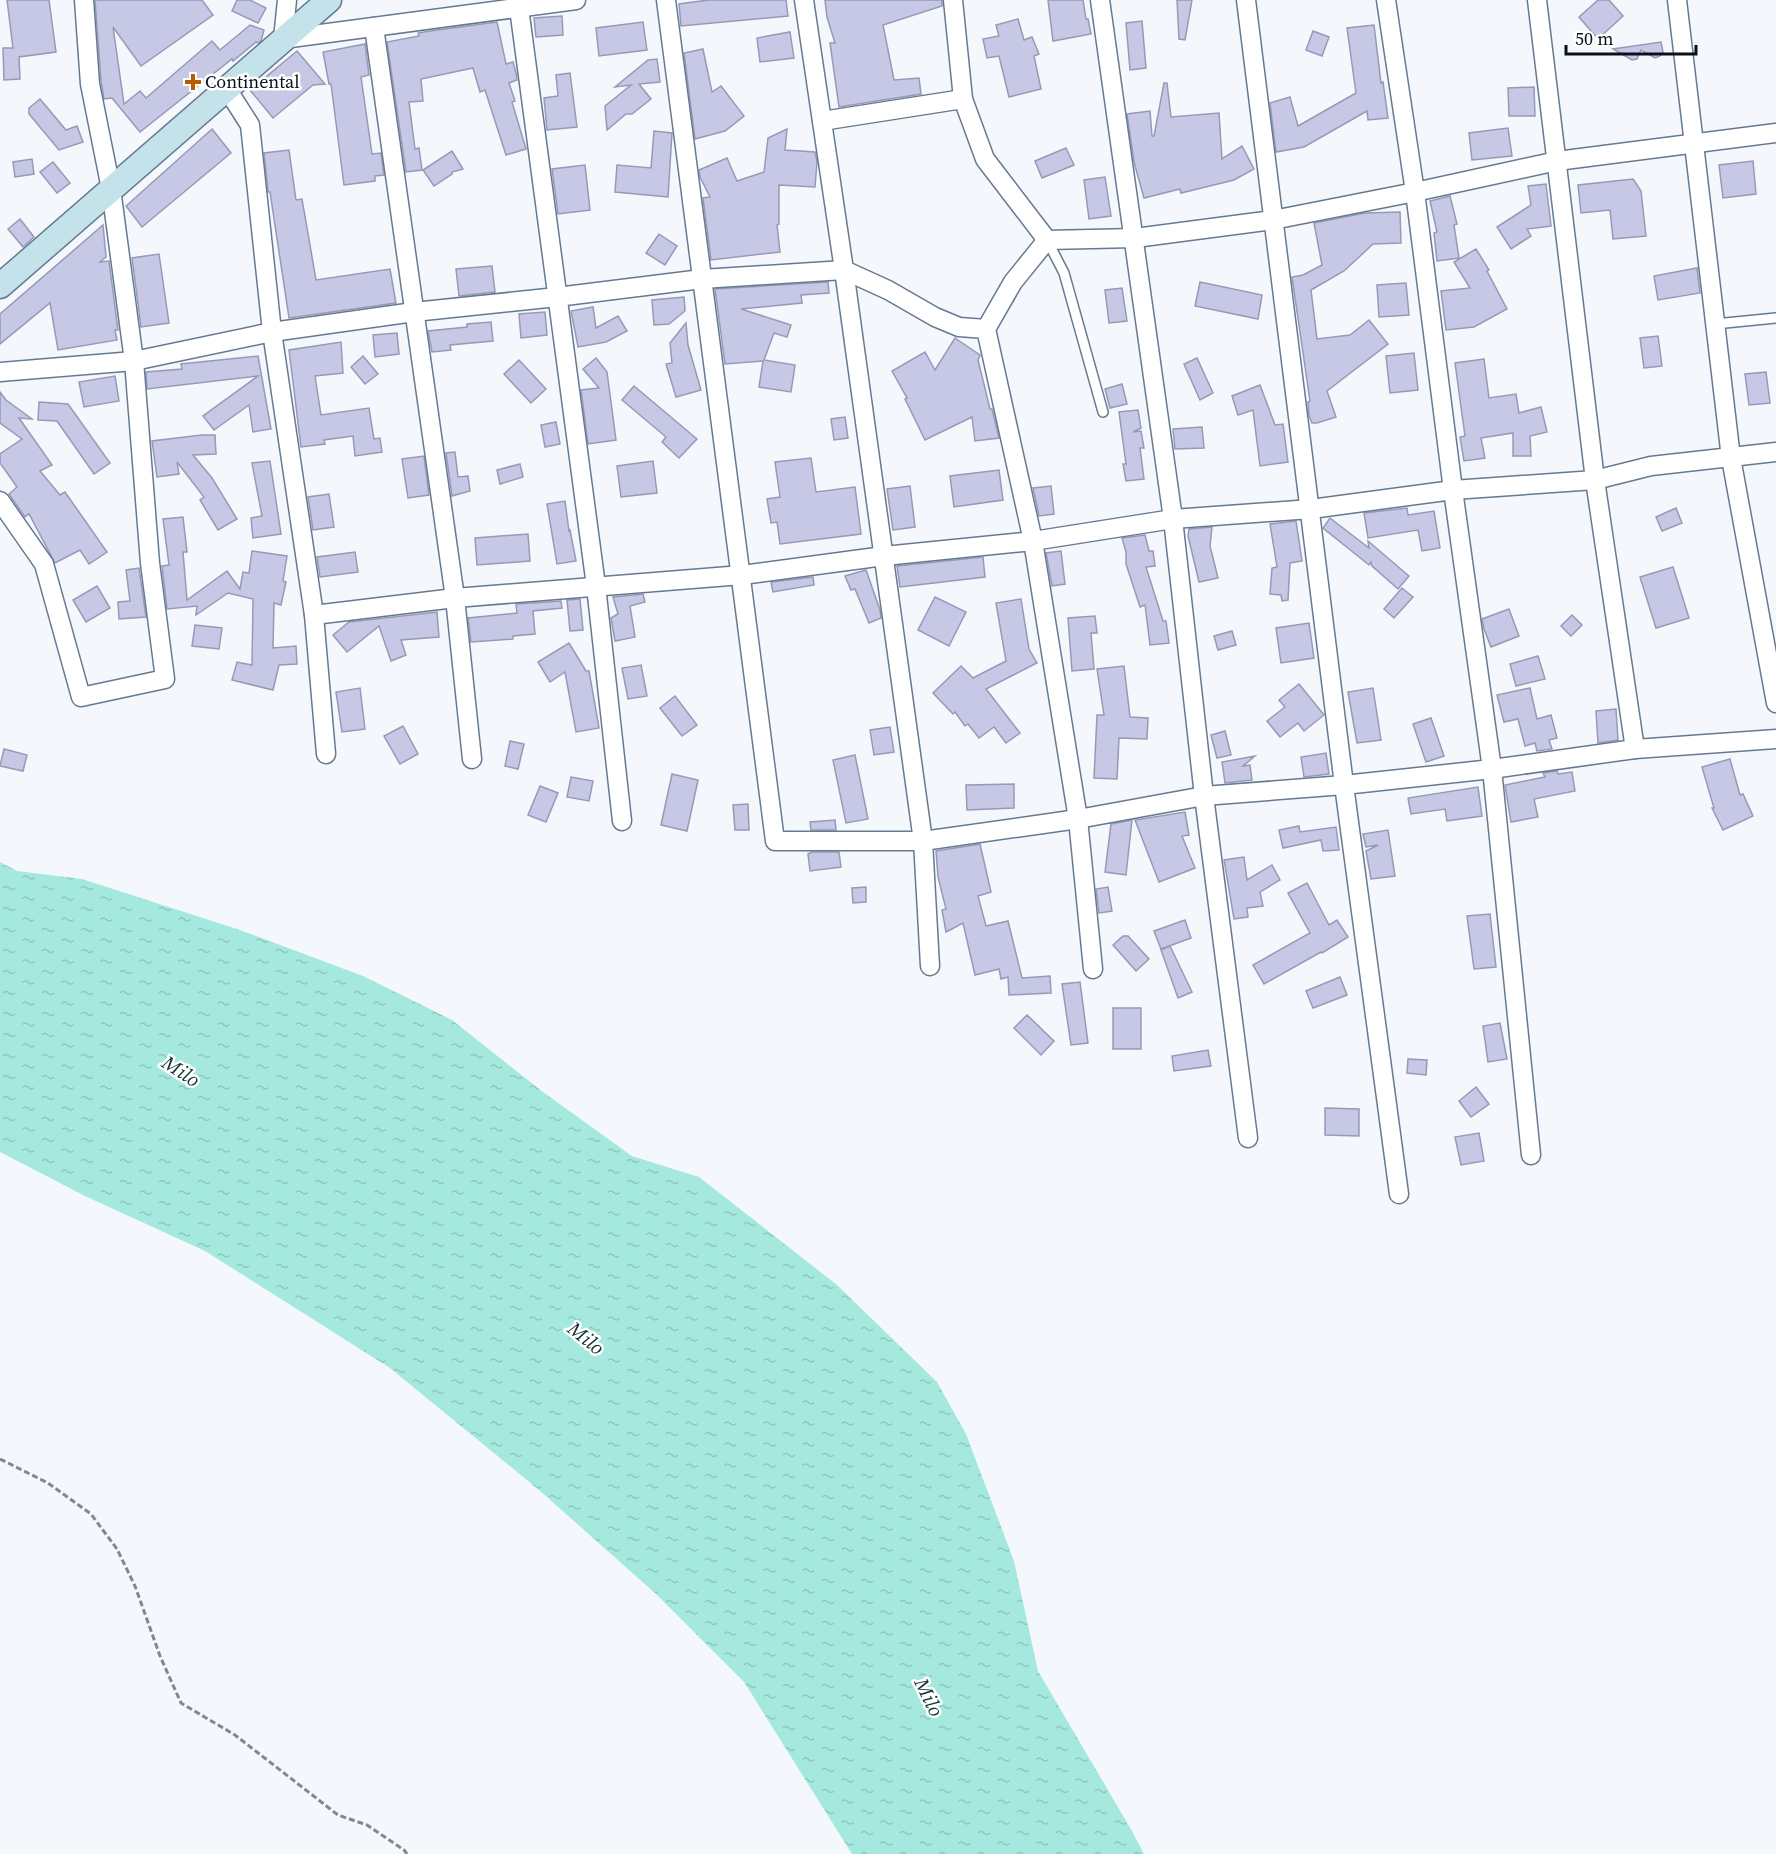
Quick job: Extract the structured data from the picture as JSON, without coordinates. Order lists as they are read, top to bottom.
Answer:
{
  "water": ["Milo"],
  "places": {
    "health": ["Continental"]
  },
  "scale_bar": "50 m"
}
